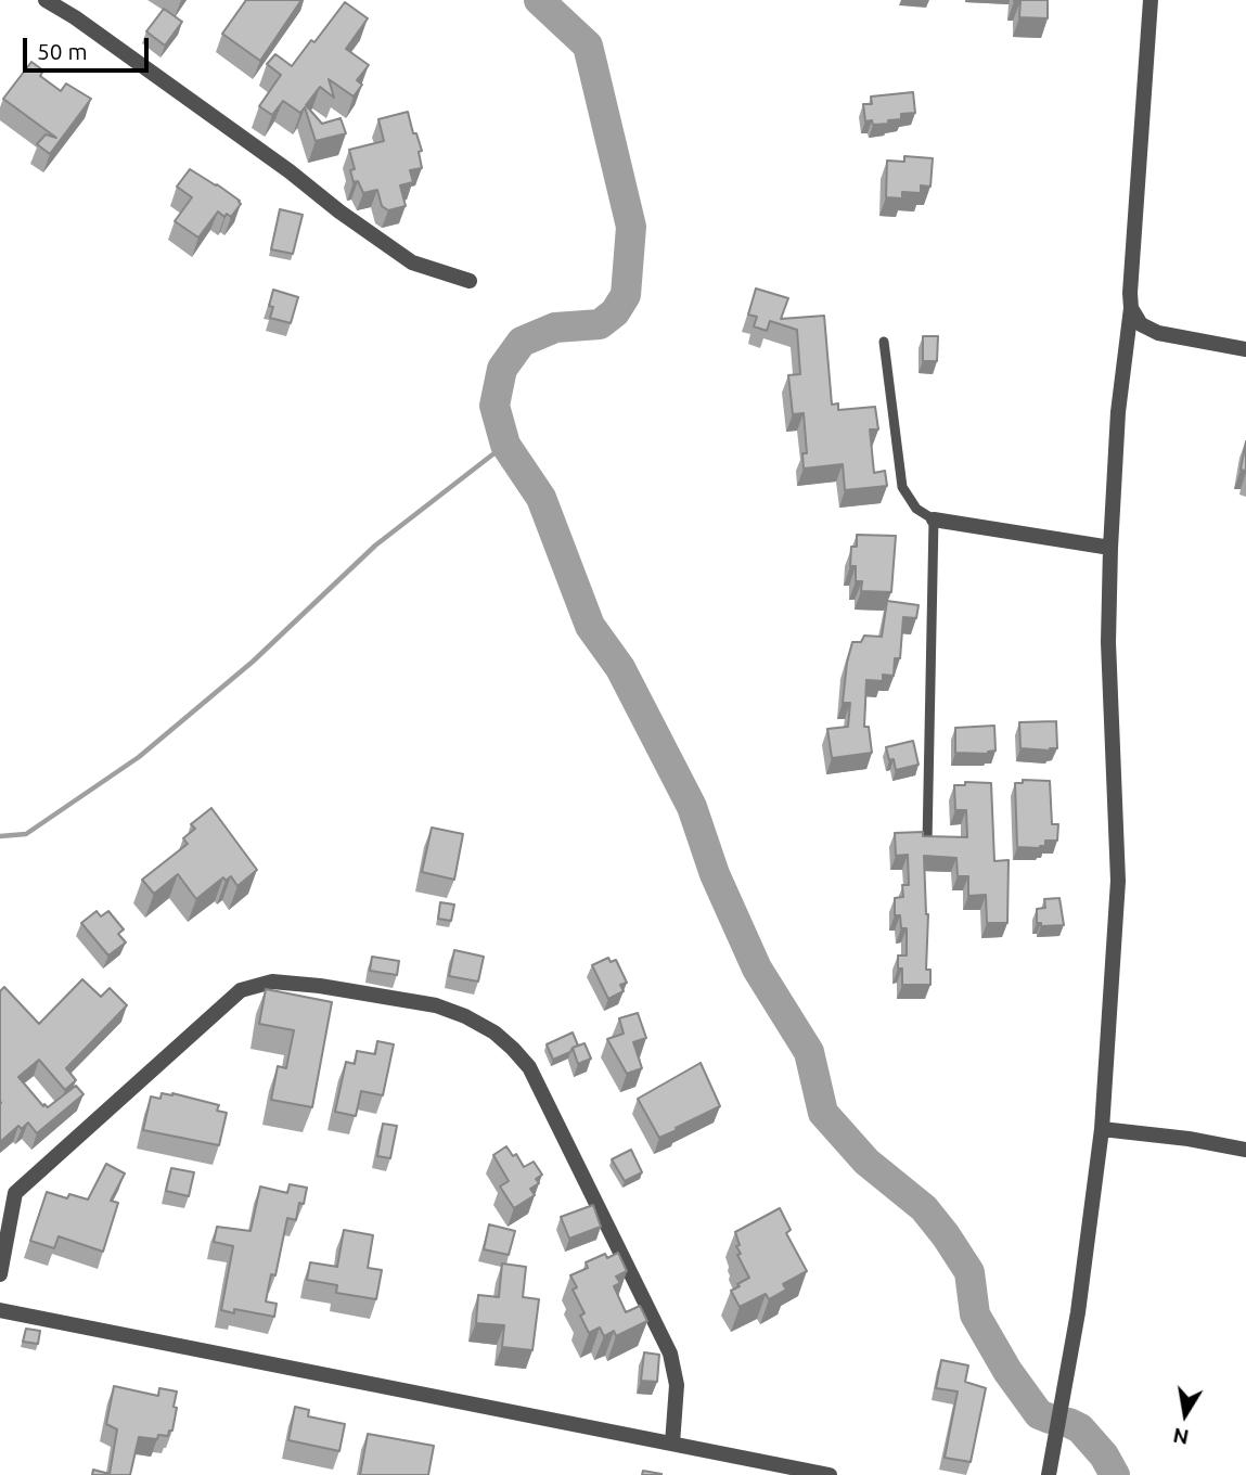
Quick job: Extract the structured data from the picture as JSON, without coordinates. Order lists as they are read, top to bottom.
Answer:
{
  "scale_bar": "50 m",
  "north": "bottom"
}
